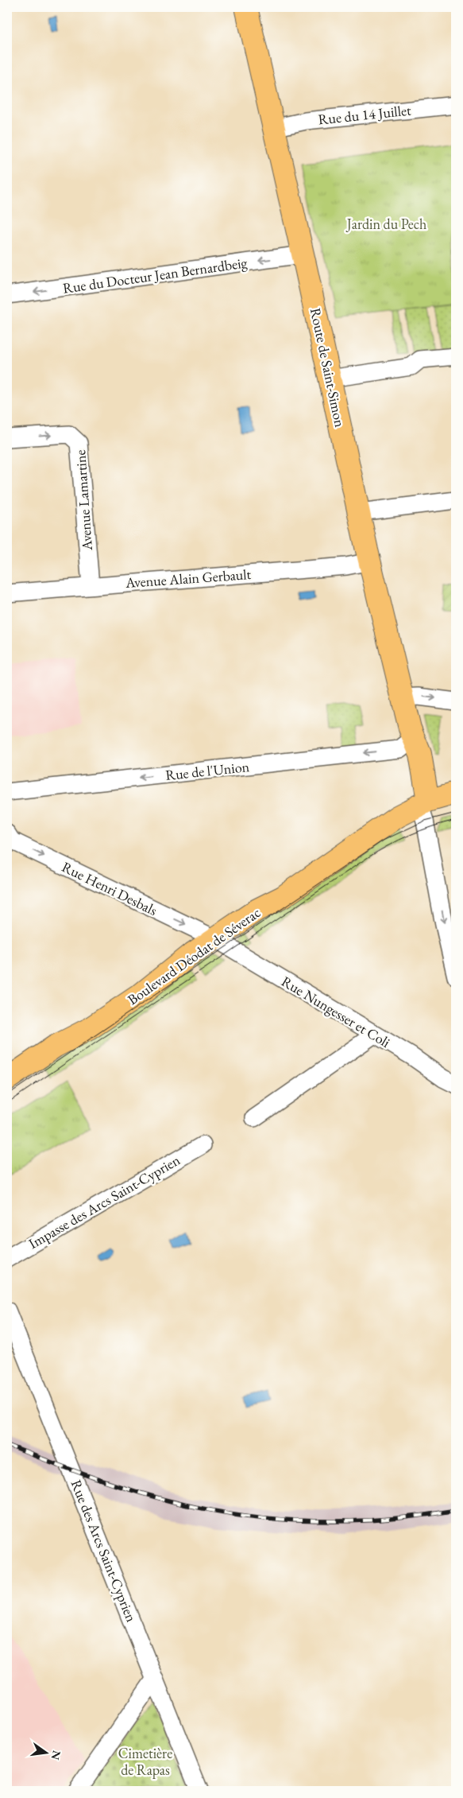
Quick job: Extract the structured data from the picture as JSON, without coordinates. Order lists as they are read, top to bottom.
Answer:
{
  "streets": {
    "main road": ["Route de Saint-Simon", "Boulevard Déodat de Séverac"],
    "street": [
      "Rue du 14 Juillet",
      "Rue du Docteur Jean Bernardbeig",
      "Avenue Lamartine",
      "Avenue Alain Gerbault",
      "Rue de l'Union",
      "Rue Henri Desbals",
      "Rue Nungesser et Coli",
      "Impasse des Arcs Saint-Cyprien",
      "Rue des Arcs Saint-Cyprien"
    ]
  },
  "crossings": [
    ["Rue du 14 Juillet", "Route de Saint-Simon"],
    ["Rue du Docteur Jean Bernardbeig", "Route de Saint-Simon"],
    ["Route de Saint-Simon", "Avenue Alain Gerbault"],
    ["Route de Saint-Simon", "Rue de l'Union"],
    ["Route de Saint-Simon", "Boulevard Déodat de Séverac"],
    ["Avenue Lamartine", "Avenue Alain Gerbault"],
    ["Rue Henri Desbals", "Boulevard Déodat de Séverac"],
    ["Rue Henri Desbals", "Rue Nungesser et Coli"],
    ["Boulevard Déodat de Séverac", "Rue Nungesser et Coli"]
  ],
  "one_way": ["Rue du Docteur Jean Bernardbeig", "Rue de l'Union", "Rue Henri Desbals"],
  "parks": ["Jardin du Pech", "Cimetière de Rapas"],
  "north": "right"
}
